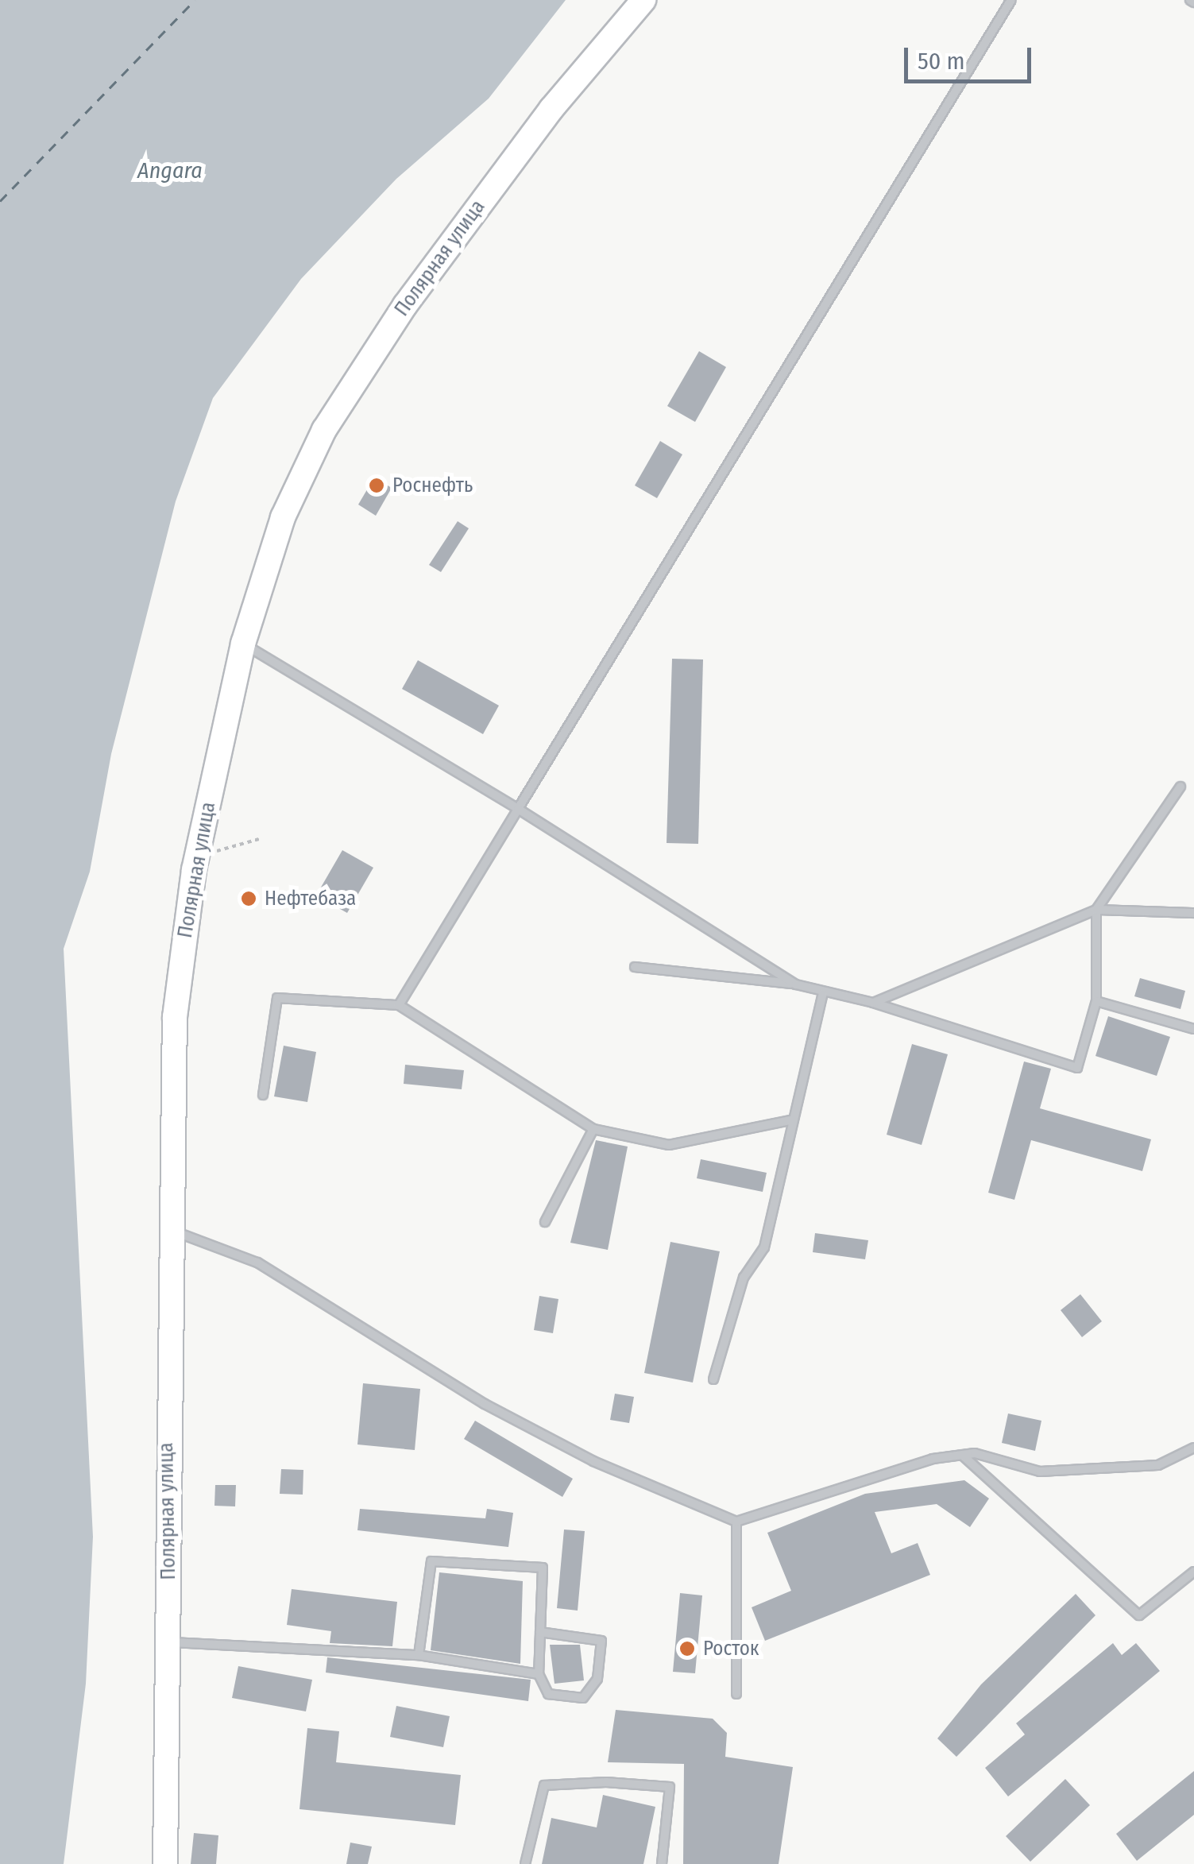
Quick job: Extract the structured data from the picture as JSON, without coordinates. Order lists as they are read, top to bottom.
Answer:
{
  "streets": {
    "main road": ["Полярная улица"]
  },
  "water": ["Angara"],
  "places": ["Роснефть", "Нефтебаза", "Росток"],
  "scale_bar": "50 m"
}
